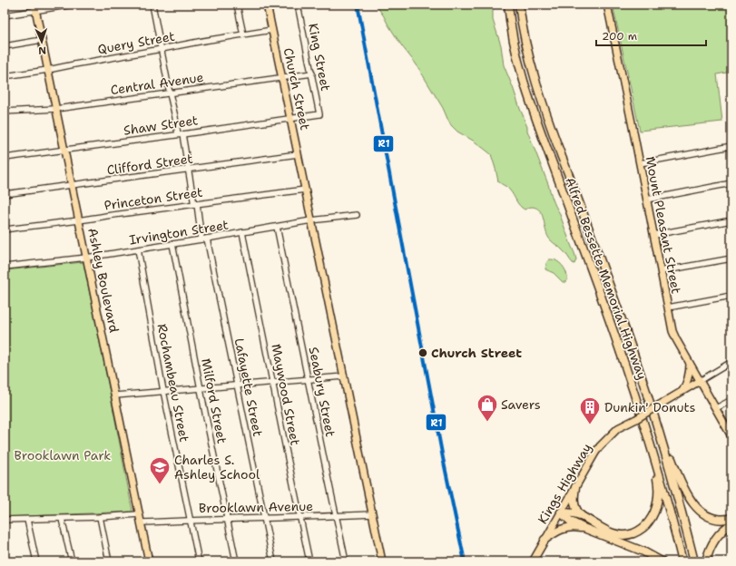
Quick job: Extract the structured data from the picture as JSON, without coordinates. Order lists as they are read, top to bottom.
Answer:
{
  "streets": {
    "highway": ["Alfred Bessette Memorial Highway"],
    "main road": [
      "Church Street",
      "Mount Pleasant Street",
      "Ashley Boulevard",
      "Kings Highway"
    ],
    "street": [
      "Query Street",
      "King Street",
      "Central Avenue",
      "Shaw Street",
      "Clifford Street",
      "Princeton Street",
      "Irvington Street",
      "Rochambeau Street",
      "Lafayette Street",
      "Seabury Street",
      "Maywood Street",
      "Milford Street",
      "Brooklawn Avenue"
    ]
  },
  "crossings": [
    ["Query Street", "Church Street"],
    ["Query Street", "Ashley Boulevard"],
    ["Query Street", "Lafayette Street"],
    ["King Street", "Central Avenue"],
    ["King Street", "Shaw Street"],
    ["Central Avenue", "Church Street"],
    ["Central Avenue", "Ashley Boulevard"],
    ["Central Avenue", "Lafayette Street"],
    ["Church Street", "Shaw Street"],
    ["Church Street", "Clifford Street"],
    ["Church Street", "Princeton Street"],
    ["Church Street", "Irvington Street"],
    ["Church Street", "Brooklawn Avenue"],
    ["Shaw Street", "Ashley Boulevard"],
    ["Shaw Street", "Lafayette Street"],
    ["Clifford Street", "Ashley Boulevard"],
    ["Clifford Street", "Lafayette Street"],
    ["Princeton Street", "Ashley Boulevard"],
    ["Princeton Street", "Lafayette Street"],
    ["Mount Pleasant Street", "Kings Highway"],
    ["Irvington Street", "Ashley Boulevard"],
    ["Irvington Street", "Rochambeau Street"],
    ["Irvington Street", "Lafayette Street"],
    ["Irvington Street", "Seabury Street"],
    ["Irvington Street", "Maywood Street"],
    ["Irvington Street", "Milford Street"],
    ["Ashley Boulevard", "Brooklawn Avenue"],
    ["Rochambeau Street", "Brooklawn Avenue"],
    ["Lafayette Street", "Brooklawn Avenue"],
    ["Seabury Street", "Brooklawn Avenue"],
    ["Maywood Street", "Brooklawn Avenue"],
    ["Milford Street", "Brooklawn Avenue"]
  ],
  "parks": ["Brooklawn Park"],
  "places": {
    "other": ["Church Street"],
    "shop": ["Savers"],
    "building": ["Dunkin' Donuts"],
    "school or university": ["Charles S. Ashley School"]
  },
  "lines": ["transit line R1"],
  "scale_bar": "200 m",
  "north": "bottom"
}
